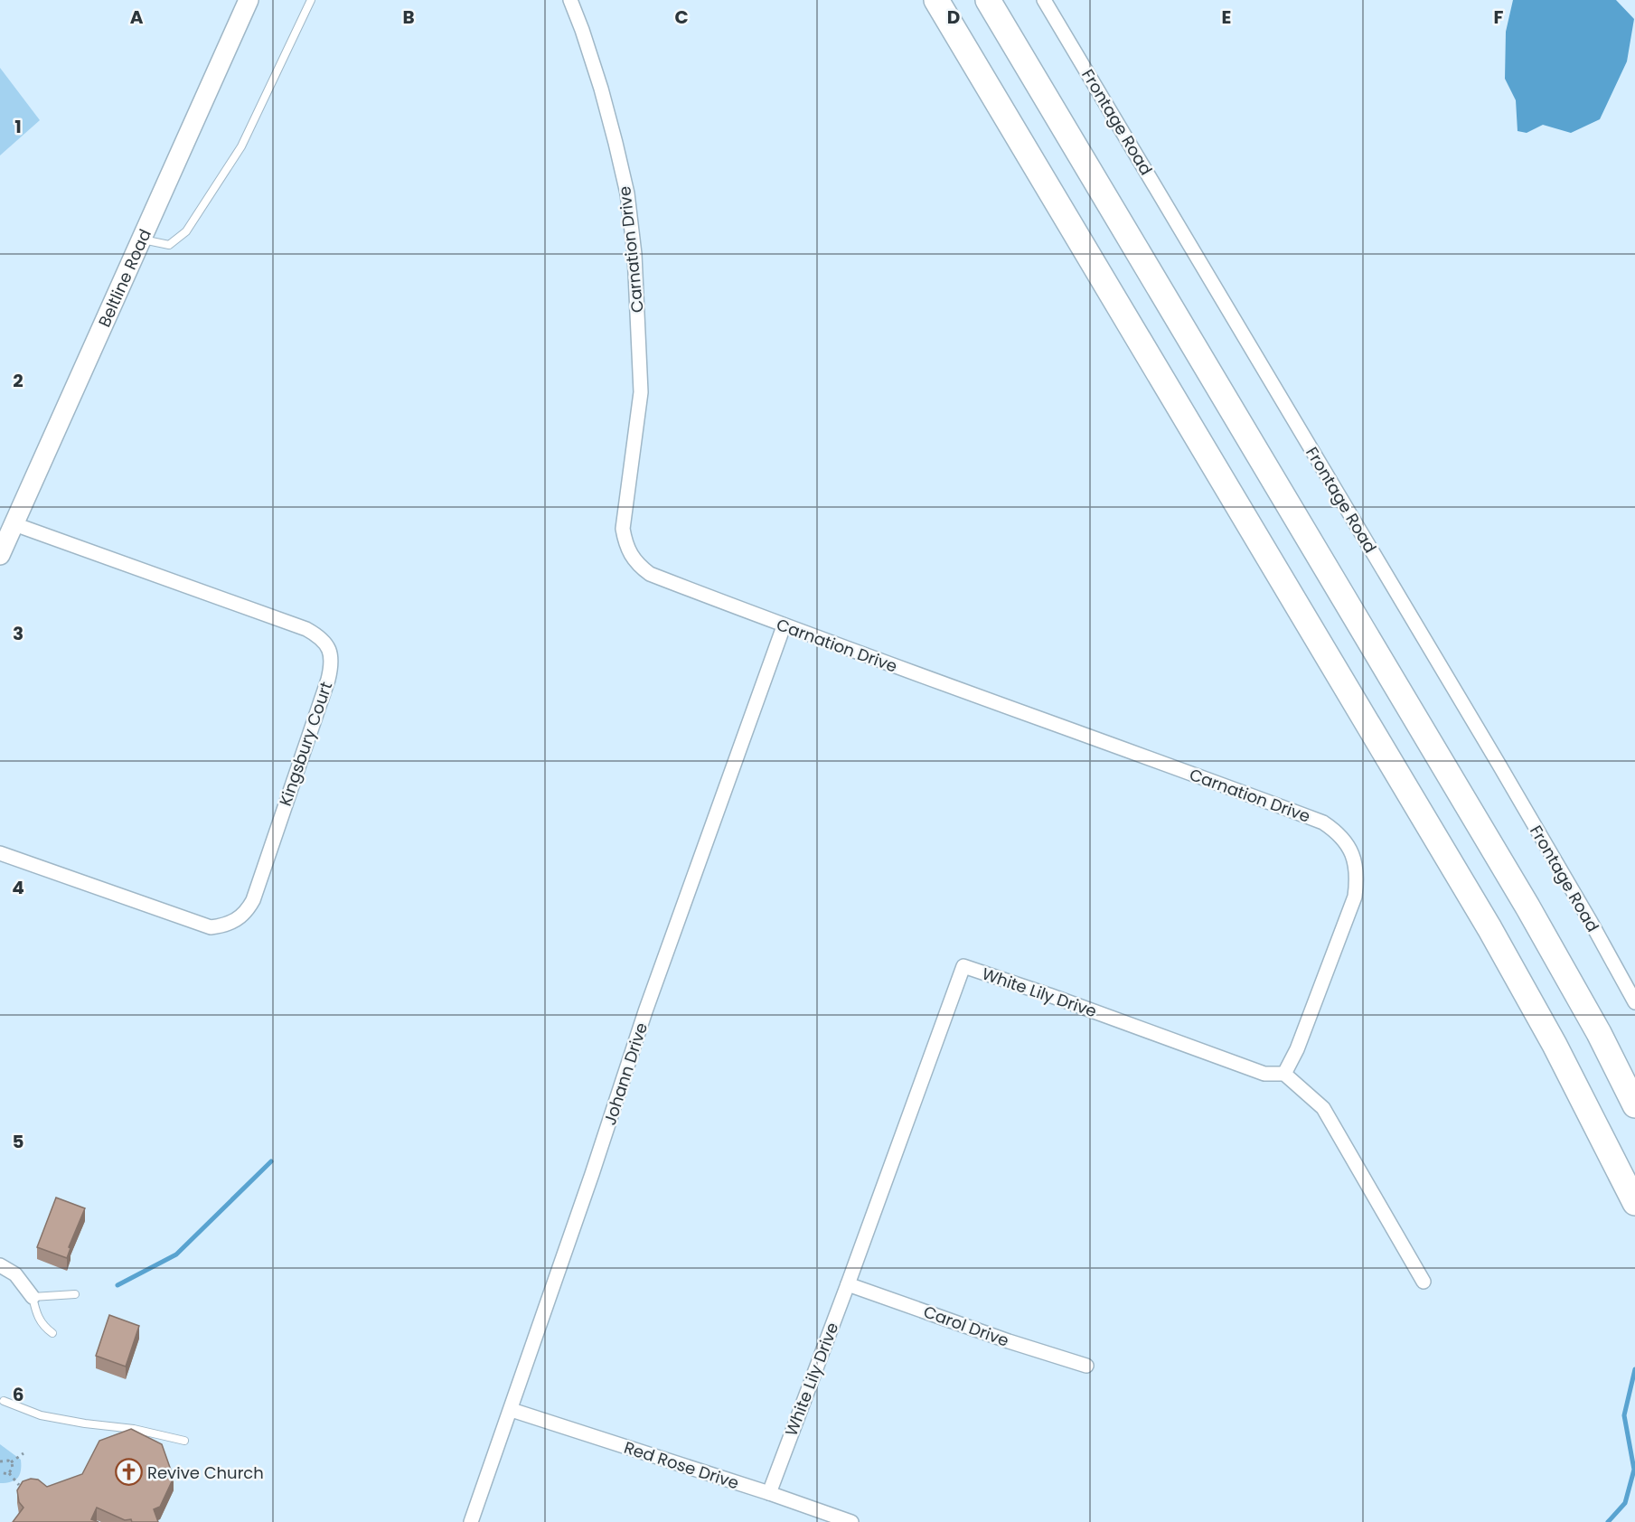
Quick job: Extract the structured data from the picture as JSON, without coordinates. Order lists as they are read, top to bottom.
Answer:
{
  "streets": {
    "main road": ["Beltline Road"],
    "street": [
      "Frontage Road",
      "Carnation Drive",
      "Kingsbury Court",
      "White Lily Drive",
      "Johann Drive",
      "Carol Drive",
      "Red Rose Drive"
    ]
  },
  "crossings": [
    ["Carnation Drive", "White Lily Drive"],
    ["Carnation Drive", "Johann Drive"],
    ["Beltline Road", "Kingsbury Court"],
    ["White Lily Drive", "Carol Drive"],
    ["White Lily Drive", "Red Rose Drive"],
    ["Johann Drive", "Red Rose Drive"]
  ],
  "places": {
    "church": ["Revive Church"]
  },
  "grid": {
    "columns": [
      "A",
      "B",
      "C",
      "D",
      "E",
      "F"
    ],
    "rows": [
      "1",
      "2",
      "3",
      "4",
      "5",
      "6"
    ]
  }
}
